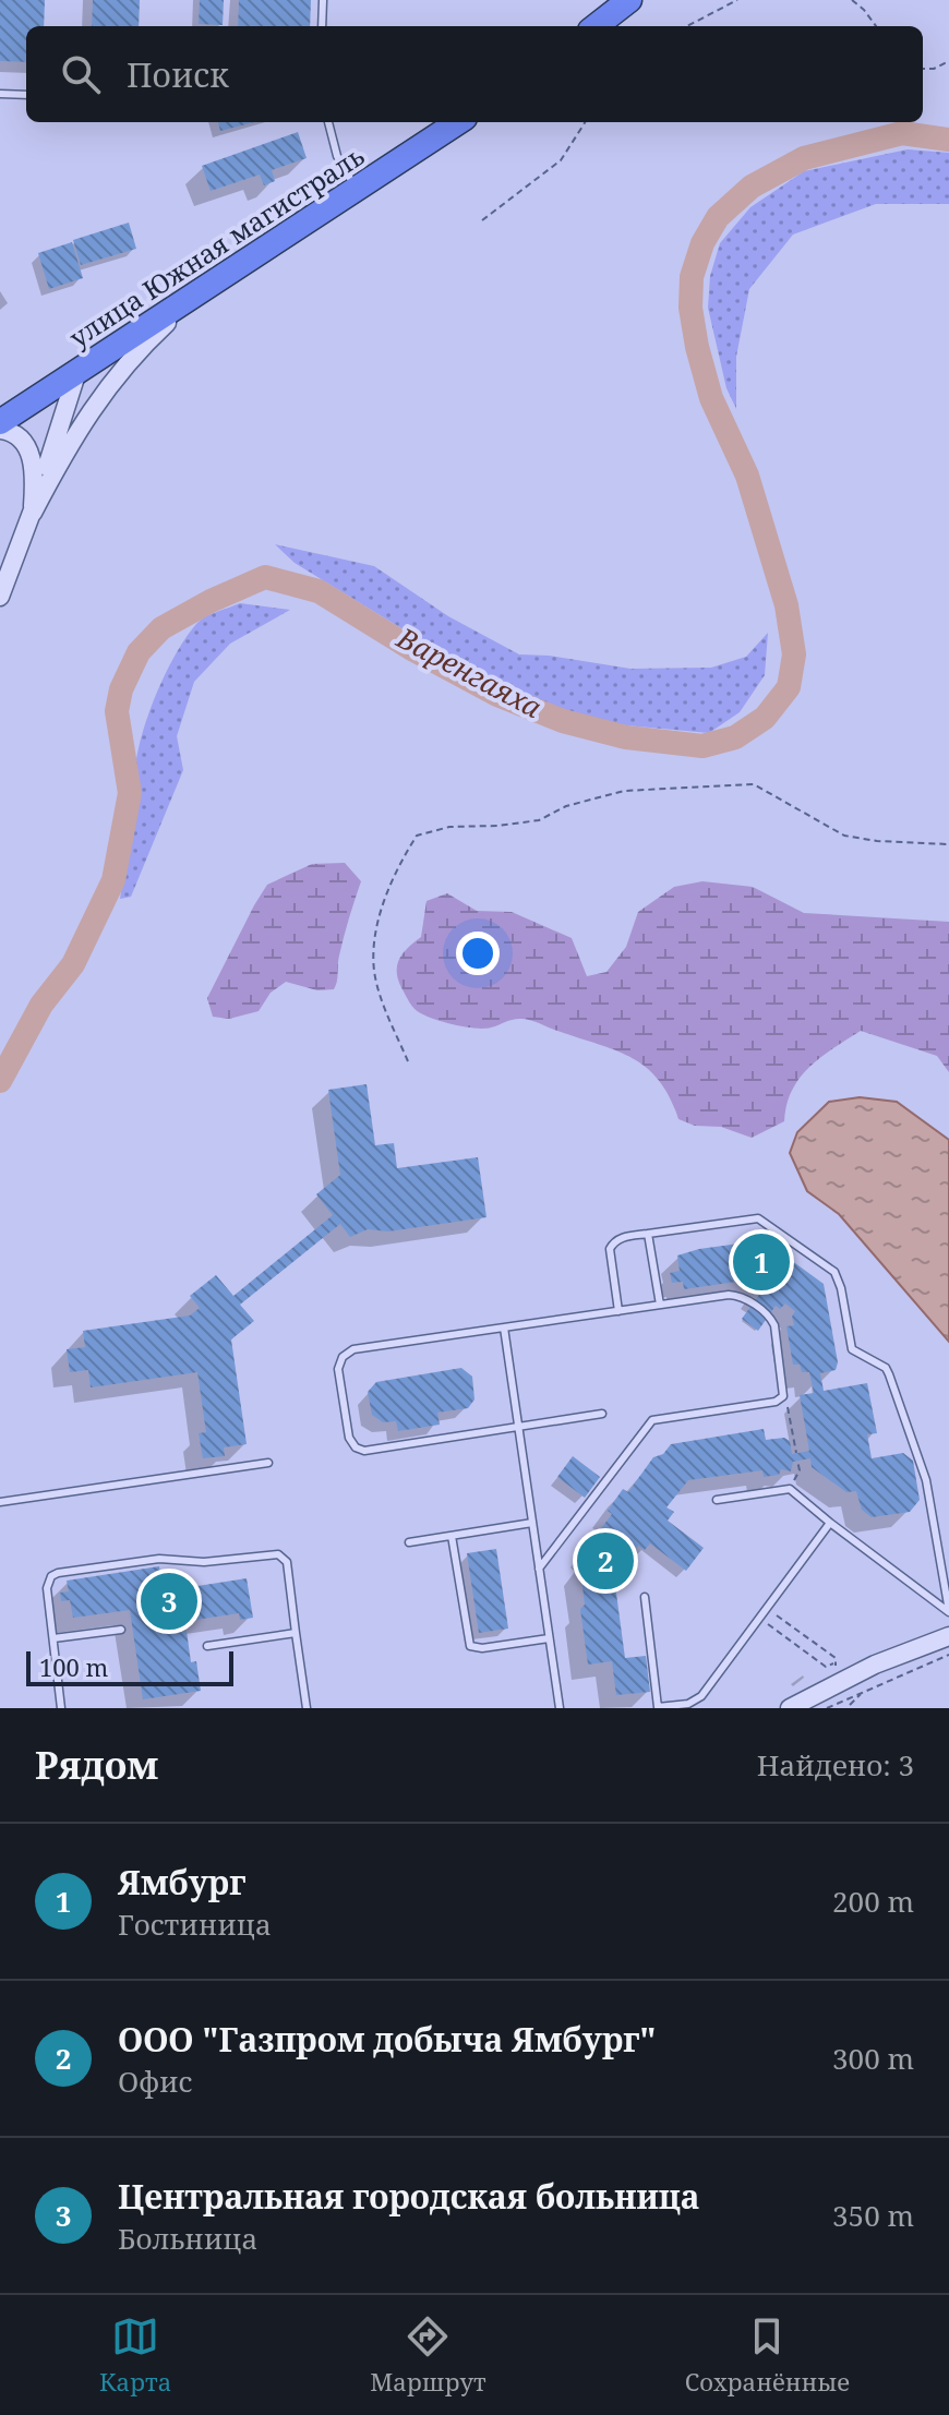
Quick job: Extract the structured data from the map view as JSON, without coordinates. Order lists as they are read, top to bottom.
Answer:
{
  "streets": {
    "highway": ["улица Южная магистраль"]
  },
  "water": ["Варенгаяха"],
  "scale_bar": "100 m",
  "page": {
    "search": "Поиск",
    "pins": ["1", "2", "3"],
    "scale": "100 m",
    "heading": ["Рядом", "Найдено: 3"],
    "list": [
      {
        "mark": "1",
        "name": "Ямбург",
        "note": "Гостиница",
        "value": "200 m"
      },
      {
        "mark": "2",
        "name": "ООО \"Газпром добыча Ямбург\"",
        "note": "Офис",
        "value": "300 m"
      },
      {
        "mark": "3",
        "name": "Центральная городская больница",
        "note": "Больница",
        "value": "350 m"
      }
    ],
    "nav": ["Карта", "Маршрут", "Сохранённые"]
  }
}
